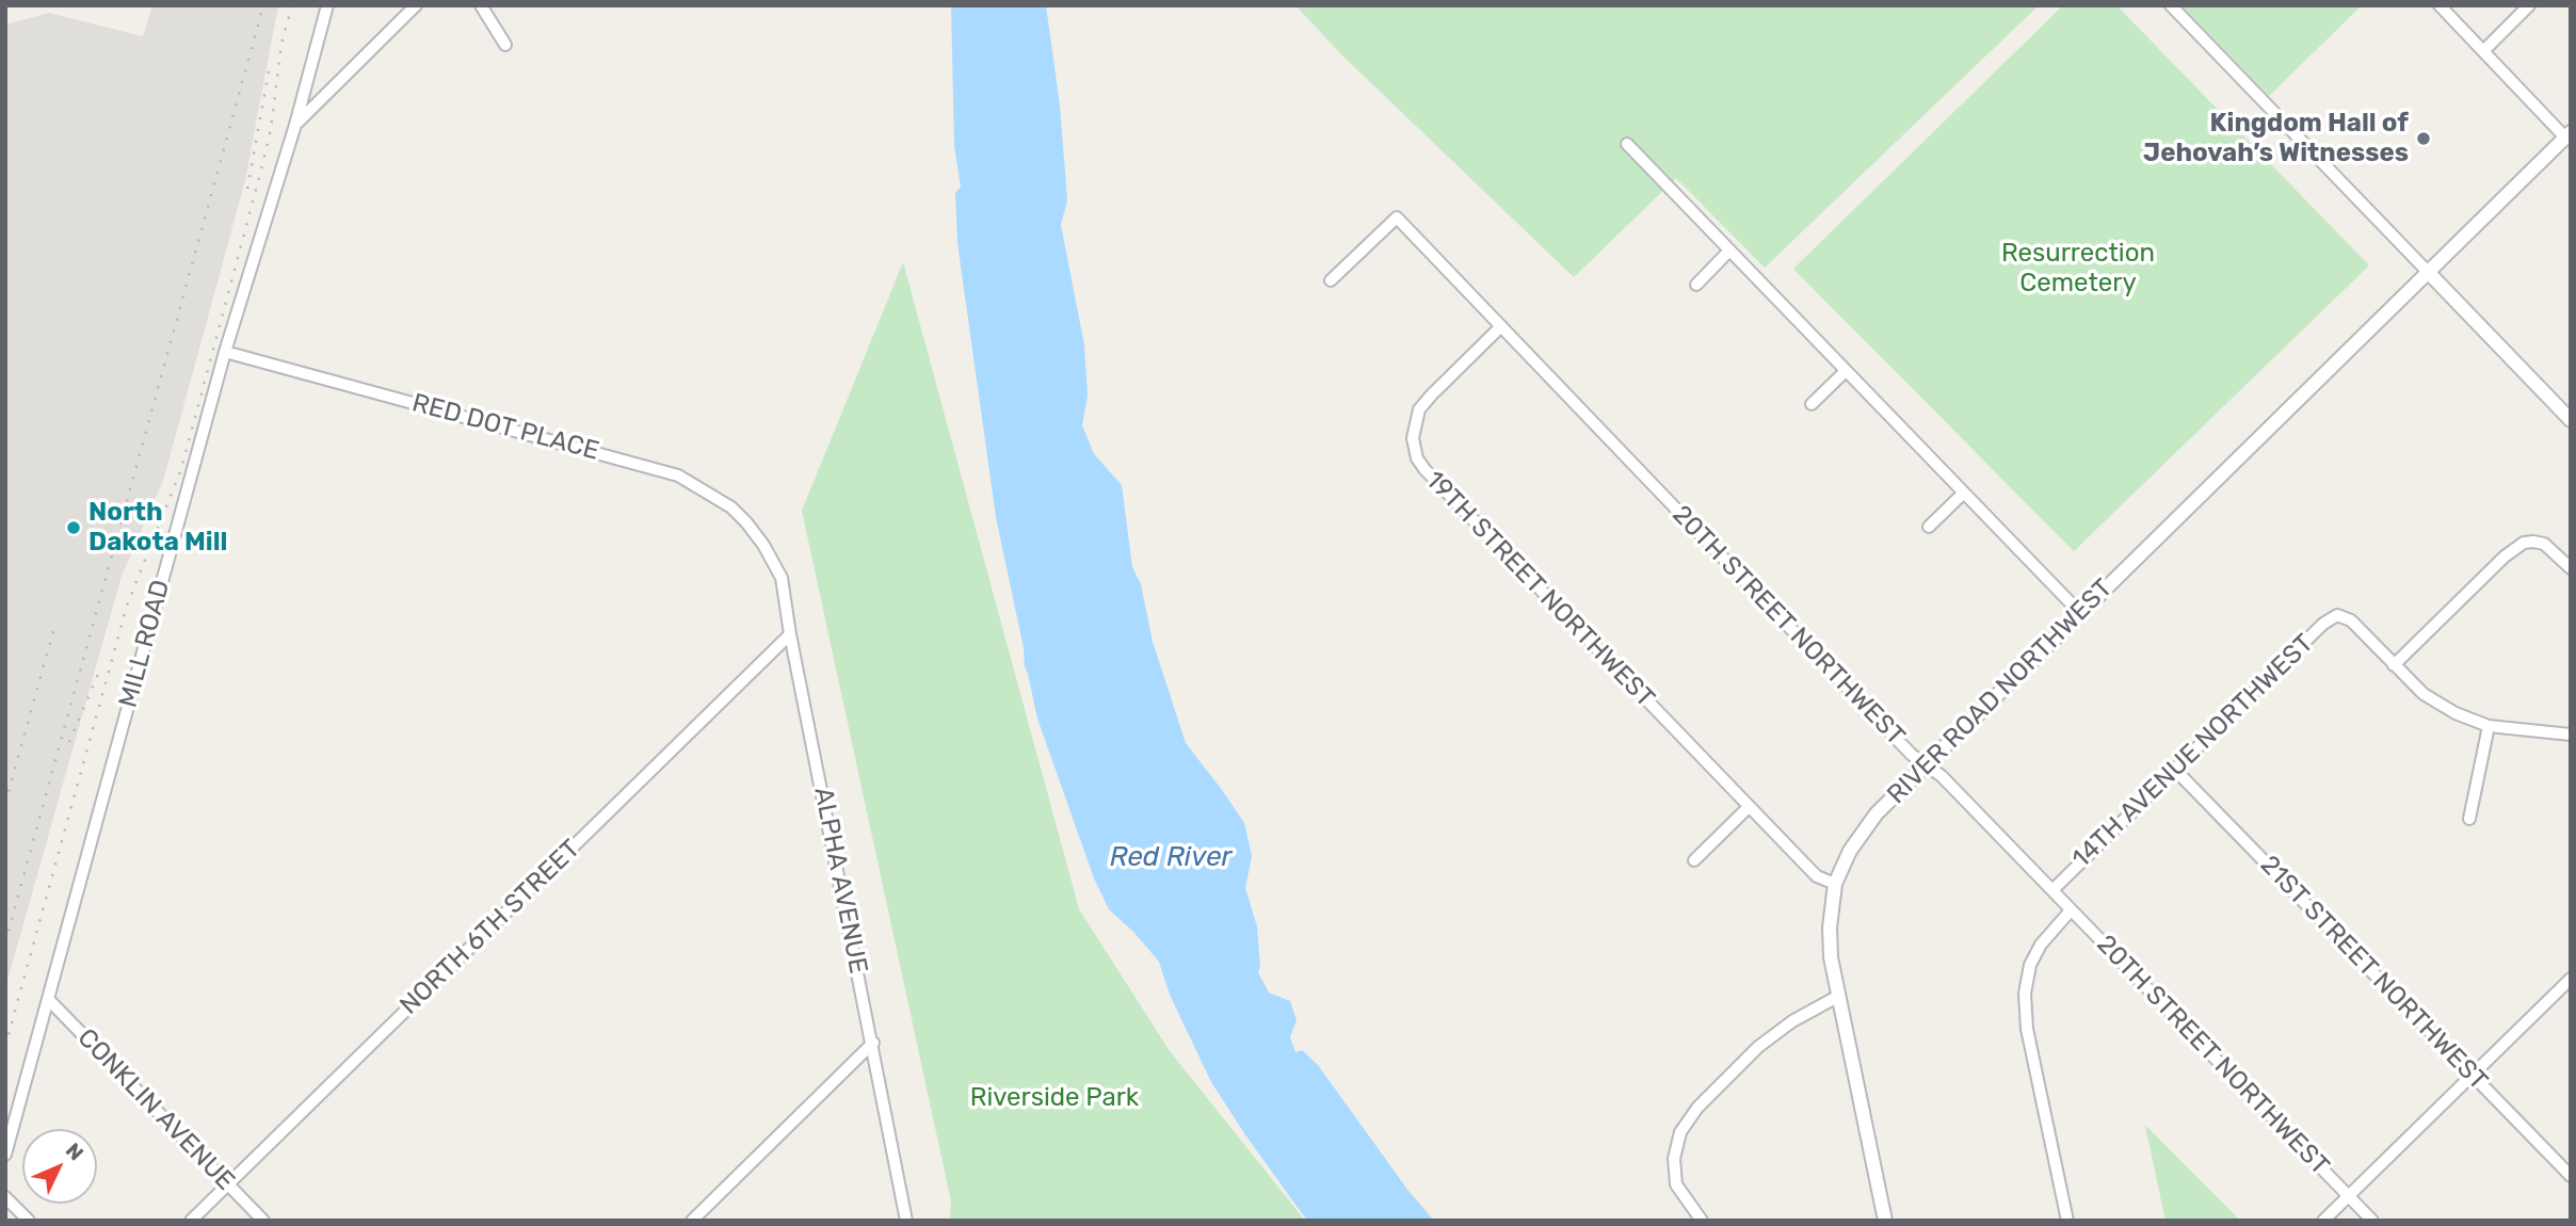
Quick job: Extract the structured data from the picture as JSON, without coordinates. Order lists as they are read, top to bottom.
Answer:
{
  "streets": {
    "street": [
      "RED DOT PLACE",
      "19TH STREET NORTHWEST",
      "20TH STREET NORTHWEST",
      "MILL ROAD",
      "RIVER ROAD NORTHWEST",
      "14TH AVENUE NORTHWEST",
      "ALPHA AVENUE",
      "NORTH 6TH STREET",
      "21ST STREET NORTHWEST",
      "CONKLIN AVENUE"
    ]
  },
  "crossings": [
    ["RED DOT PLACE", "MILL ROAD"],
    ["RED DOT PLACE", "ALPHA AVENUE"],
    ["19TH STREET NORTHWEST", "20TH STREET NORTHWEST"],
    ["19TH STREET NORTHWEST", "RIVER ROAD NORTHWEST"],
    ["20TH STREET NORTHWEST", "RIVER ROAD NORTHWEST"],
    ["20TH STREET NORTHWEST", "14TH AVENUE NORTHWEST"],
    ["MILL ROAD", "CONKLIN AVENUE"],
    ["14TH AVENUE NORTHWEST", "21ST STREET NORTHWEST"],
    ["ALPHA AVENUE", "NORTH 6TH STREET"],
    ["NORTH 6TH STREET", "CONKLIN AVENUE"]
  ],
  "water": ["Red River"],
  "parks": ["Resurrection Cemetery", "Riverside Park"],
  "places": ["Kingdom Hall of Jehovah’s Witnesses", "North Dakota Mill"],
  "north": "top right"
}
